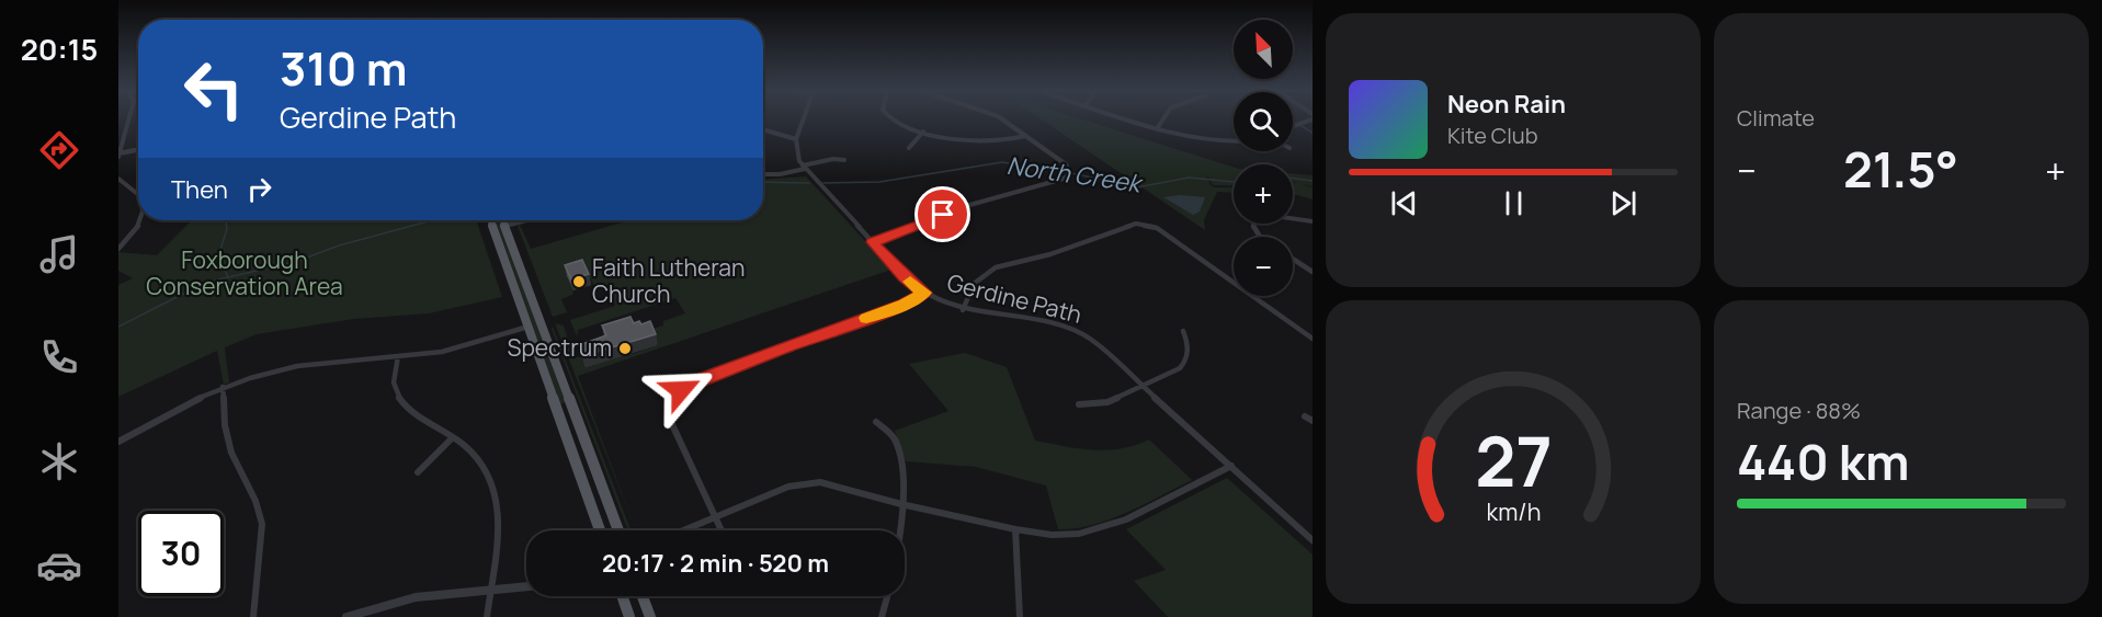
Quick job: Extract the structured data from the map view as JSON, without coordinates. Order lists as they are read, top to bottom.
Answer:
{
  "streets": {
    "street": ["Gerdine Path"]
  },
  "water": ["North Creek"],
  "parks": ["Foxborough Conservation Area"],
  "places": ["Faith Lutheran Church", "Spectrum"],
  "north": "top left",
  "page": {
    "tabs": "20:15",
    "tile": [
      "Climate",
      ["Range · 88%", "440 km"]
    ],
    "map_buttons": ["+", "−"],
    "turn": ["310 m", "Gerdine Path"],
    "song": ["Neon Rain", "Kite Club"],
    "heat": ["−", "21.5°", "+"],
    "then": "Then",
    "limit": "30",
    "trip": "20:17 · 2 min · 520 m",
    "gauge": ["27", "km/h"]
  }
}
